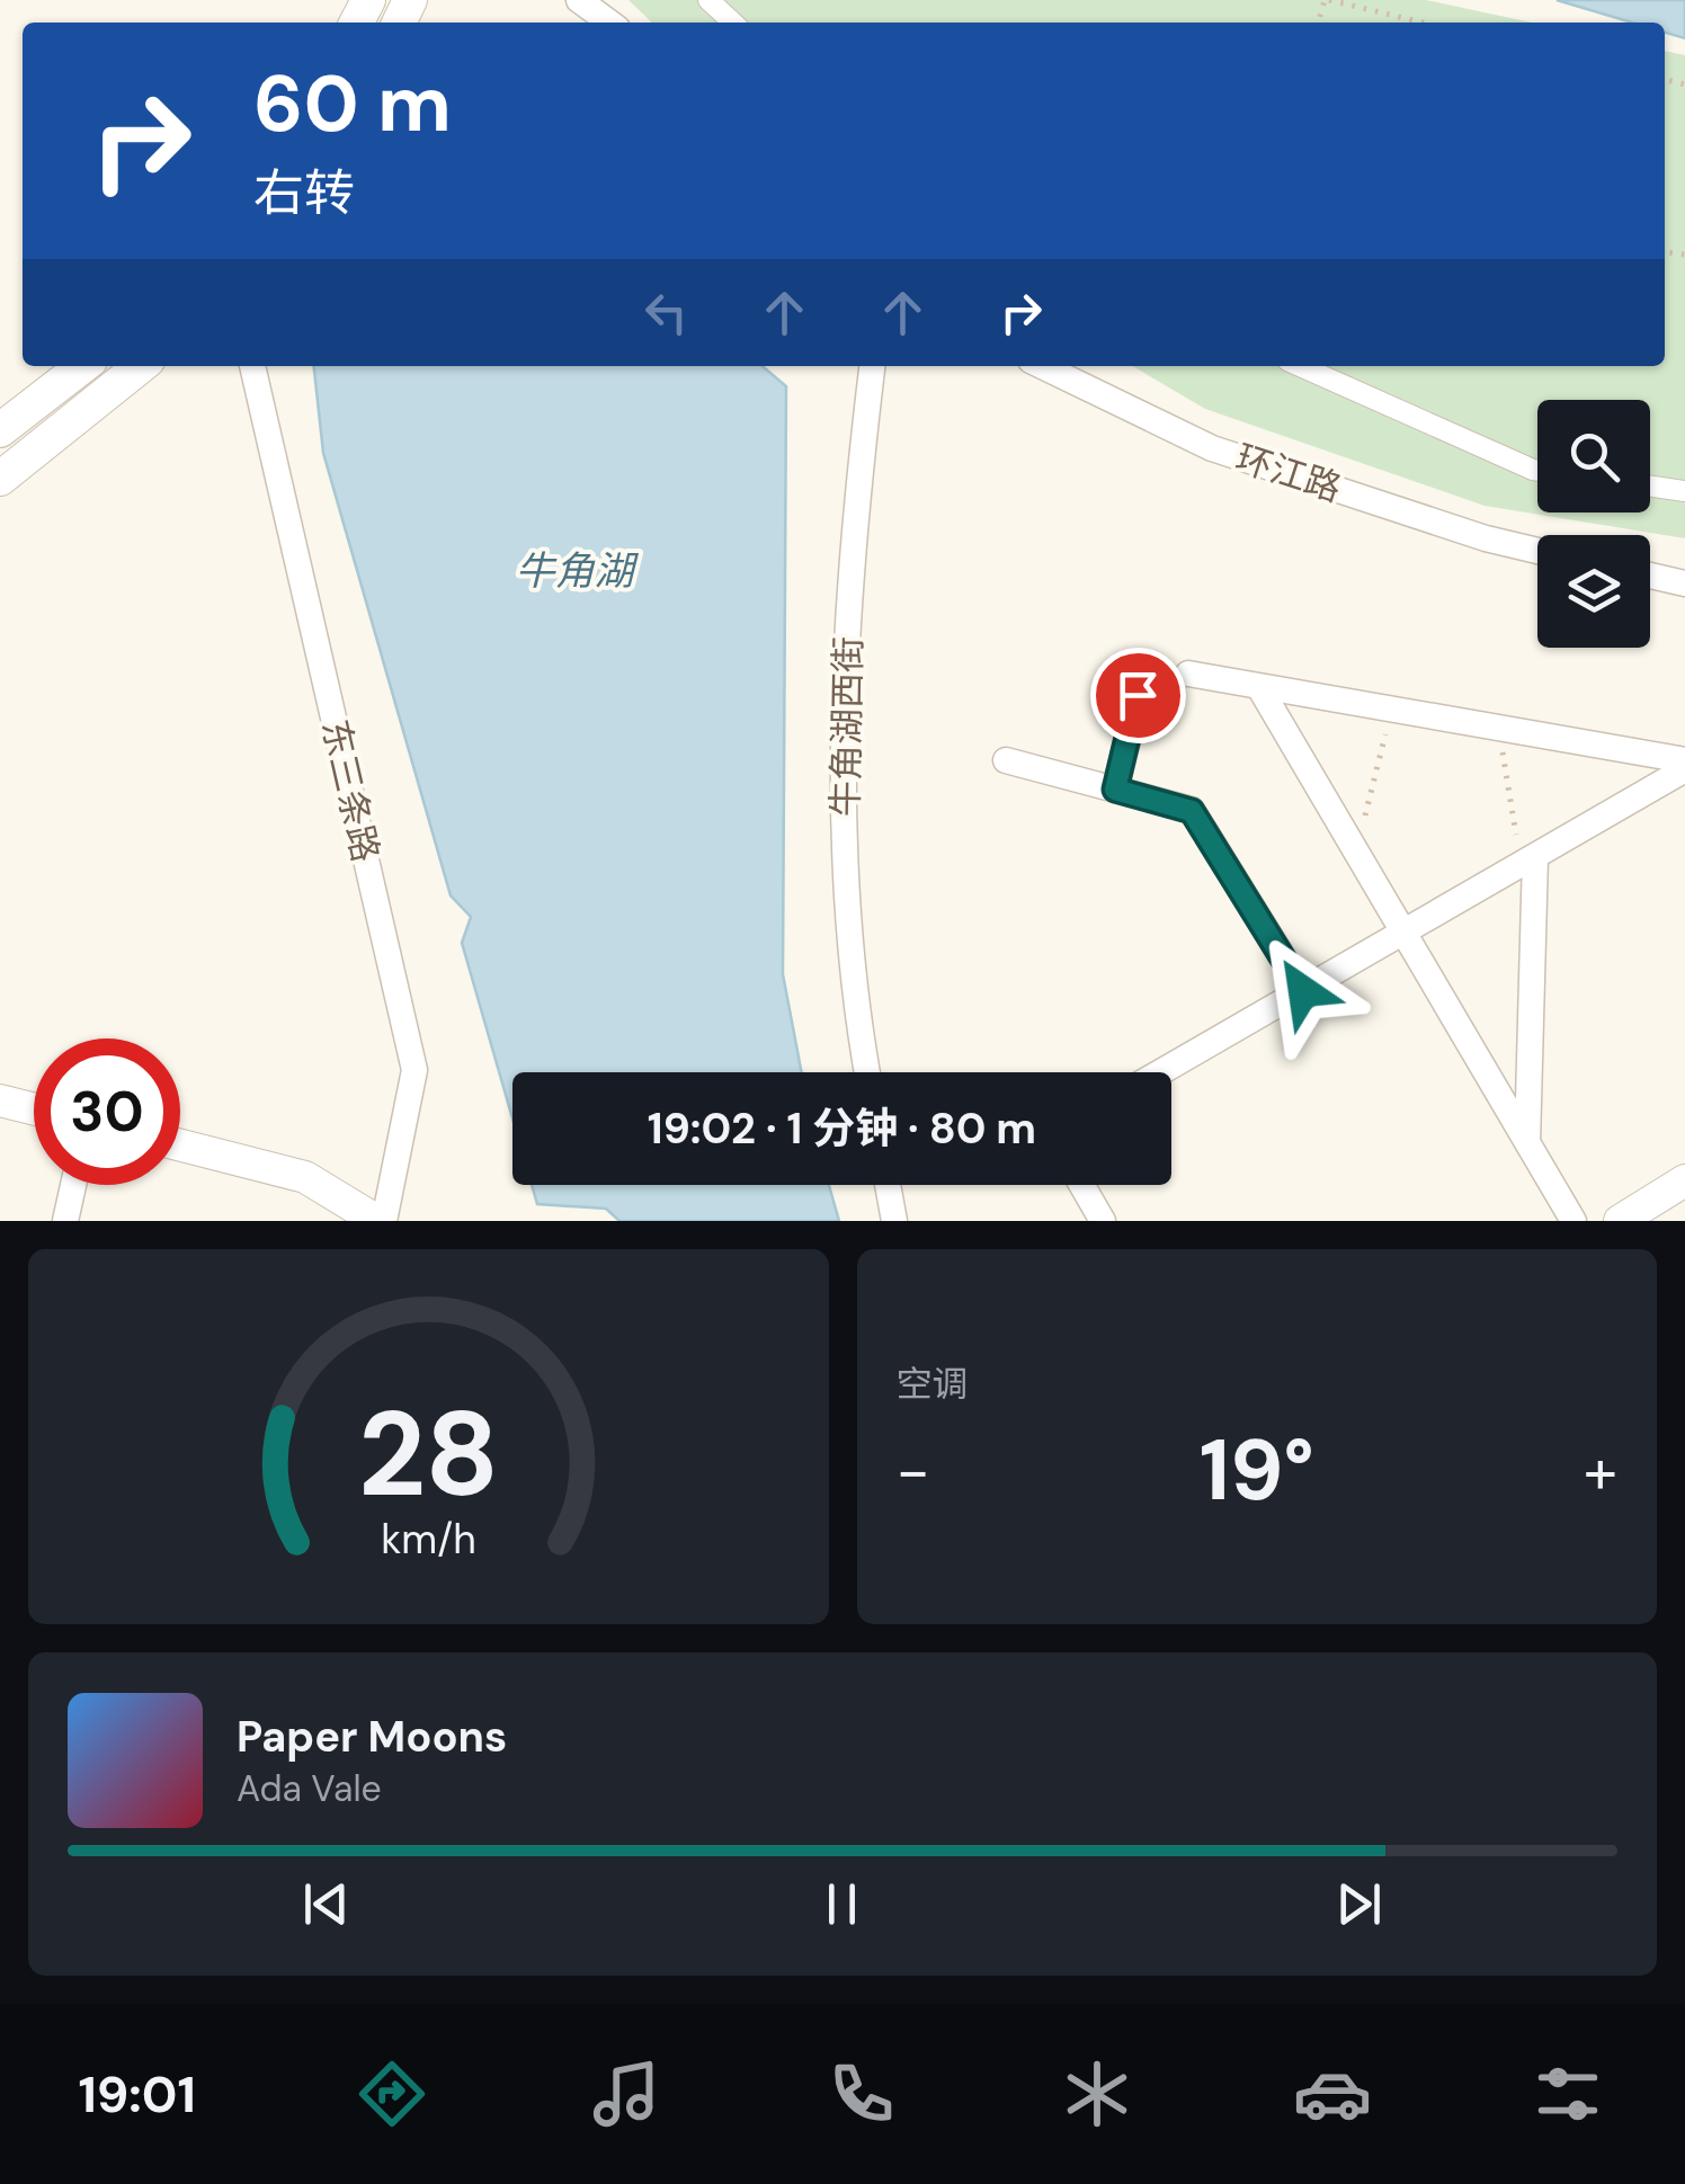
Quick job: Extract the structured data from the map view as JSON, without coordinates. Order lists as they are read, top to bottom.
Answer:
{
  "streets": {
    "street": ["环江路", "牛角湖西街", "东三条路"]
  },
  "water": ["牛角湖"],
  "page": {
    "turn": ["60 m", "右转"],
    "limit": "30",
    "trip": "19:02 · 1 分钟 · 80 m",
    "tile": "空调",
    "heat": ["−", "19°", "+"],
    "song": ["Paper Moons", "Ada Vale"],
    "tabs": "19:01",
    "gauge": ["28", "km/h"]
  }
}
